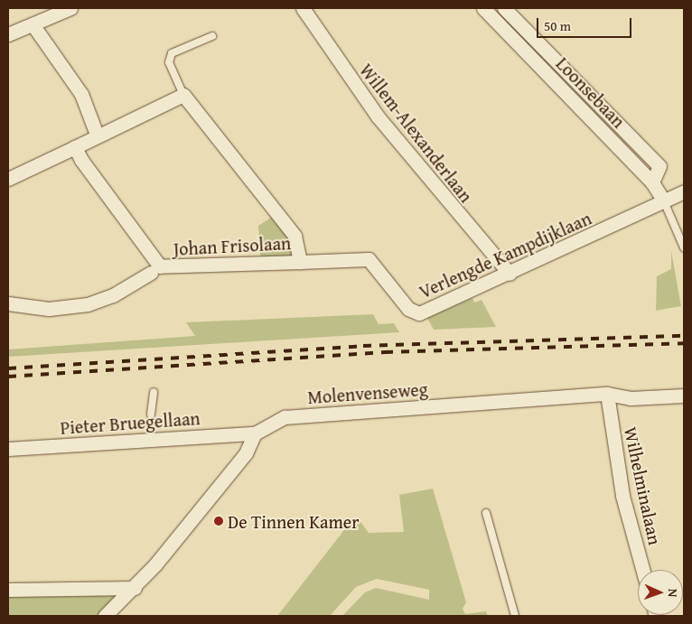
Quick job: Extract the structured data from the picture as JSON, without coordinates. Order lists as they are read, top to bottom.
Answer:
{
  "streets": {
    "street": [
      "Loonsebaan",
      "Willem-Alexanderlaan",
      "Johan Frisolaan",
      "Verlengde Kampdijklaan",
      "Molenvenseweg",
      "Pieter Bruegellaan",
      "Wilhelminalaan"
    ]
  },
  "crossings": [
    ["Loonsebaan", "Verlengde Kampdijklaan"],
    ["Willem-Alexanderlaan", "Verlengde Kampdijklaan"],
    ["Johan Frisolaan", "Verlengde Kampdijklaan"],
    ["Molenvenseweg", "Pieter Bruegellaan"],
    ["Molenvenseweg", "Wilhelminalaan"]
  ],
  "places": ["De Tinnen Kamer"],
  "scale_bar": "50 m",
  "north": "right"
}
